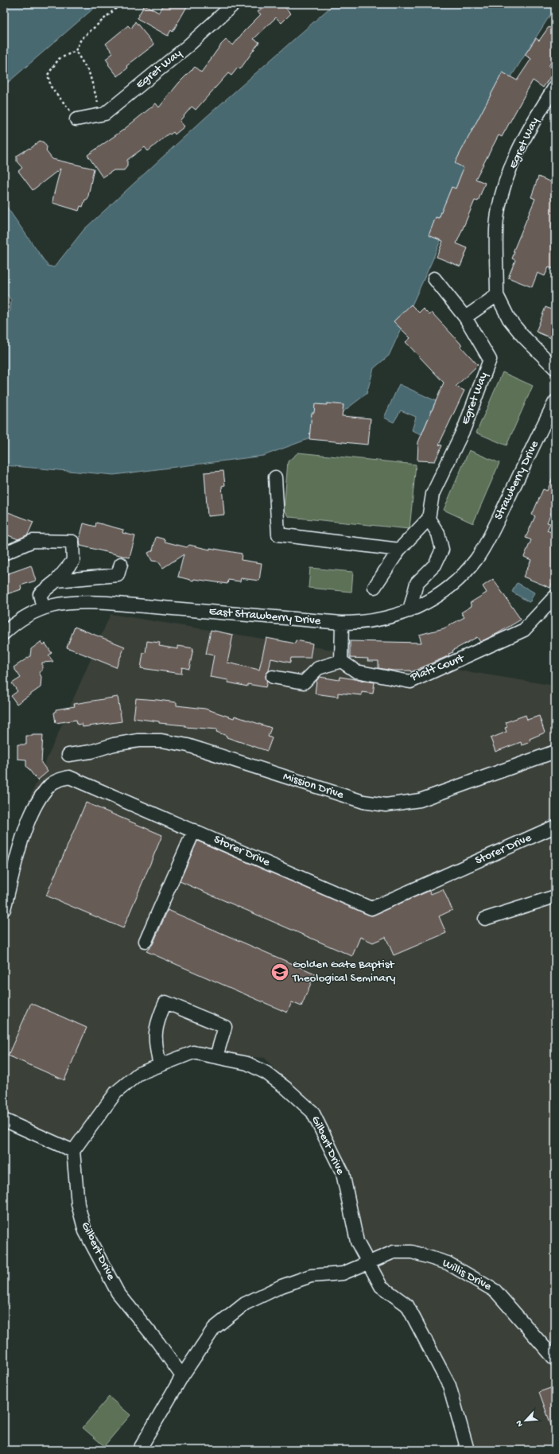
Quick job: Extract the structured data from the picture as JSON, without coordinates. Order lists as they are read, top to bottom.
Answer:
{
  "streets": {
    "street": [
      "Egret Way",
      "Strawberry Drive",
      "East Strawberry Drive",
      "Platt Court",
      "Mission Drive",
      "Storer Drive",
      "Gilbert Drive",
      "Willis Drive"
    ]
  },
  "crossings": [
    ["Strawberry Drive", "East Strawberry Drive"],
    ["Gilbert Drive", "Willis Drive"]
  ],
  "places": {
    "school or university": ["Golden Gate Baptist Theological Seminary"]
  },
  "north": "bottom left"
}
